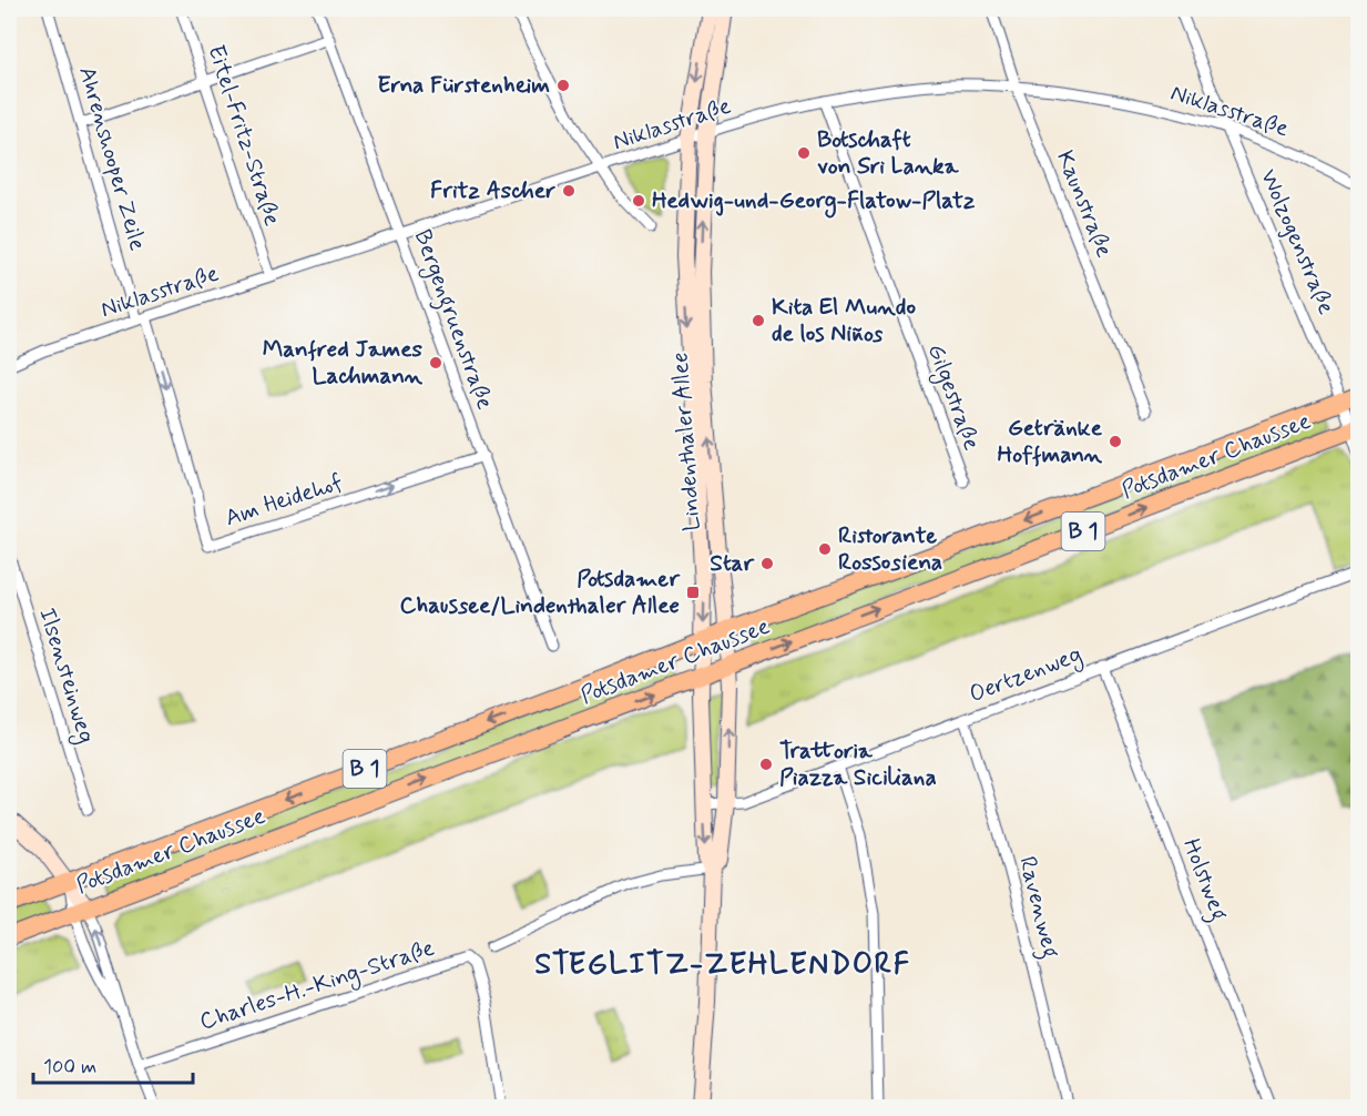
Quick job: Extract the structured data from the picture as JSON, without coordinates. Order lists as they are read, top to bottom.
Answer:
{
  "streets": {
    "main road": ["Lindenthaler Allee", "Potsdamer Chaussee", "B 1"],
    "street": [
      "Niklasstraße",
      "Eitel-Fritz-Straße",
      "Ahrenshooper Zeile",
      "Kaunstraße",
      "Wolzogenstraße",
      "Bergengruenstraße",
      "Gilgestraße",
      "Am Heidehof",
      "Oertzenweg",
      "Ilsensteinweg",
      "Holstweg",
      "Ravenweg",
      "Charles-H.-King-Straße"
    ]
  },
  "crossings": [
    ["Niklasstraße", "Eitel-Fritz-Straße"],
    ["Niklasstraße", "Ahrenshooper Zeile"],
    ["Niklasstraße", "Kaunstraße"],
    ["Niklasstraße", "Wolzogenstraße"],
    ["Niklasstraße", "Bergengruenstraße"],
    ["Niklasstraße", "Gilgestraße"],
    ["Niklasstraße", "Lindenthaler Allee"],
    ["Niklasstraße", "Am Heidehof"],
    ["Ahrenshooper Zeile", "Am Heidehof"],
    ["Wolzogenstraße", "Potsdamer Chaussee"],
    ["Bergengruenstraße", "Am Heidehof"],
    ["Lindenthaler Allee", "Potsdamer Chaussee"],
    ["Lindenthaler Allee", "Oertzenweg"],
    ["Oertzenweg", "Holstweg"],
    ["Oertzenweg", "Ravenweg"]
  ],
  "districts": ["STEGLITZ-ZEHLENDORF"],
  "places": {
    "other": [
      "Erna Fürstenheim",
      "Botschaft von Sri Lanka",
      "Fritz Ascher",
      "Hedwig-und-Georg-Flatow-Platz",
      "Kita El Mundo de los Niños",
      "Manfred James Lachmann",
      "Getränke Hoffmann",
      "Ristorante Rossosiena",
      "Star",
      "Trattoria Piazza Siciliana"
    ],
    "transit": ["Potsdamer Chaussee/Lindenthaler Allee"]
  },
  "scale_bar": "100 m"
}
